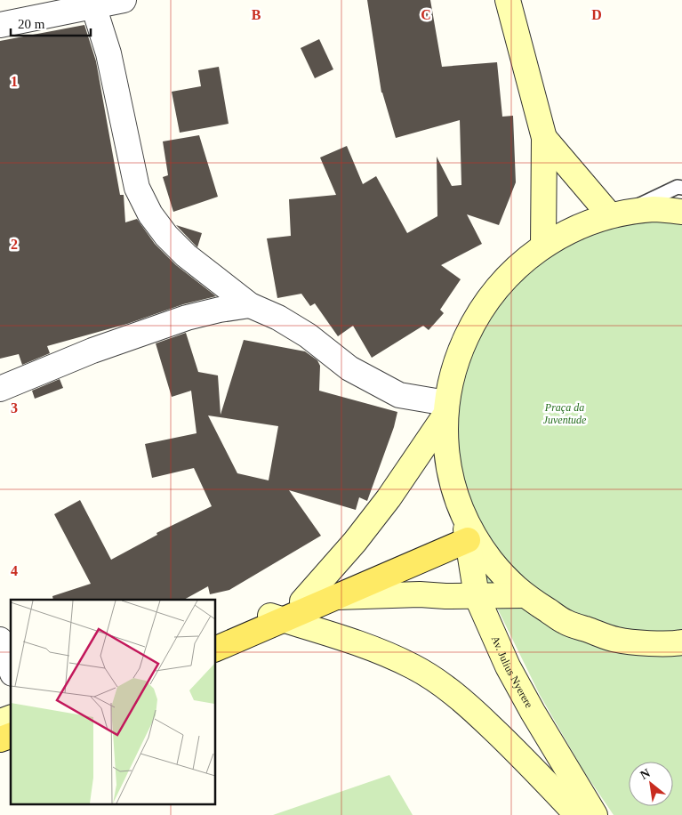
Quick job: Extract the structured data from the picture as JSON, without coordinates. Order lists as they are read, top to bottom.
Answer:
{
  "streets": {
    "main road": ["Av. Julius Nyerere"]
  },
  "parks": ["Praça da Juventude"],
  "scale_bar": "20 m",
  "north": "top left",
  "grid": {
    "columns": ["B", "C", "D"],
    "rows": [
      "1",
      "2",
      "3",
      "4"
    ]
  }
}
